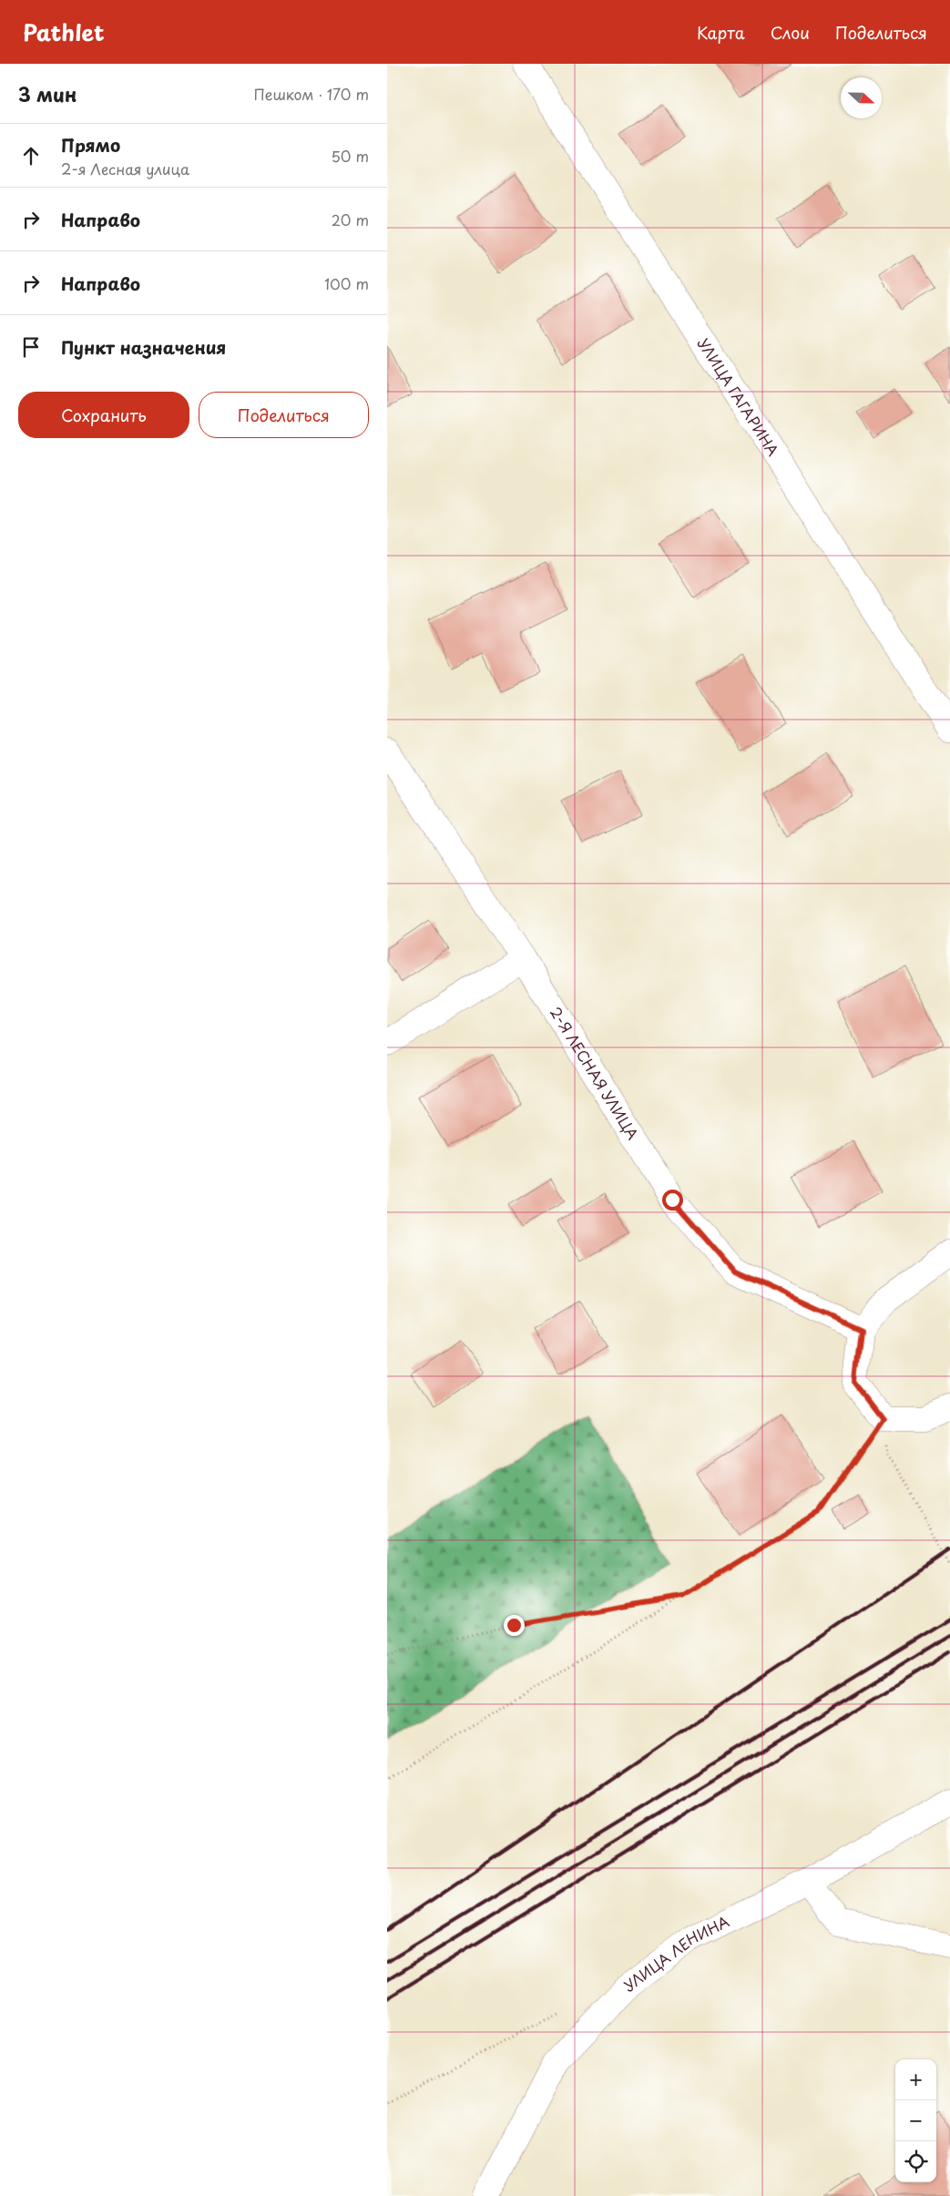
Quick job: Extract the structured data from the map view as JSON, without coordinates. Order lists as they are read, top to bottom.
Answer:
{
  "streets": {
    "street": ["УЛИЦА ГАГАРИНА", "2-Я ЛЕСНАЯ УЛИЦА", "УЛИЦА ЛЕНИНА"]
  },
  "north": "right",
  "page": {
    "header": "Pathlet",
    "nav": ["Карта", "Слои", "Поделиться"],
    "heading": ["3 мин", "Пешком · 170 m"],
    "list": [
      ["Прямо", "2-я Лесная улица", "50 m"],
      ["Направо", "20 m"],
      ["Направо", "100 m"],
      "Пункт назначения"
    ],
    "buttons": ["Сохранить", "Поделиться"],
    "map_buttons": ["+", "−"]
  }
}
